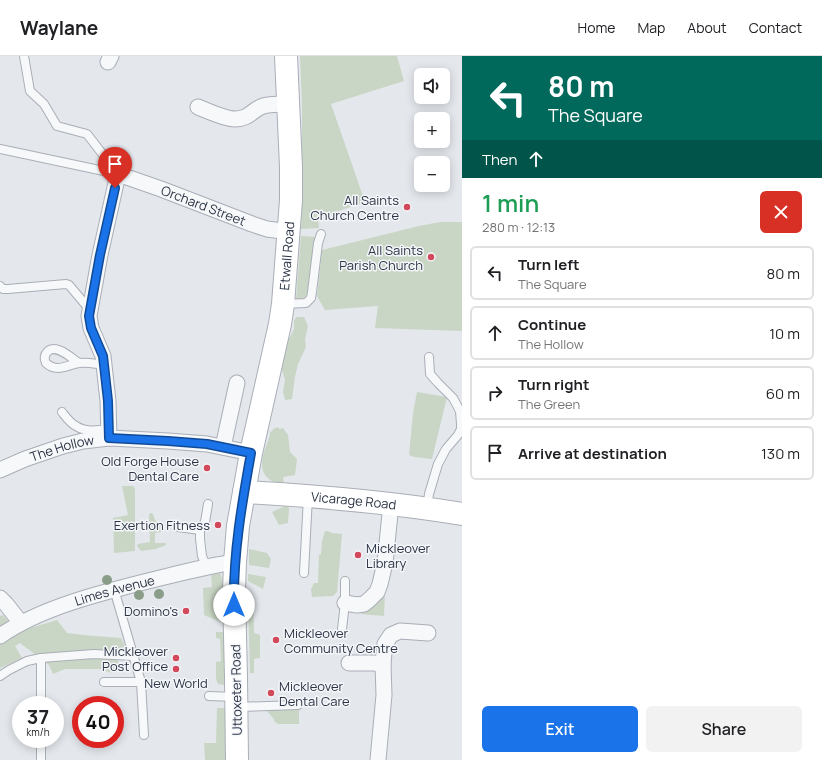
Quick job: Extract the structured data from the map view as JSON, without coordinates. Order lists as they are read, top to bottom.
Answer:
{
  "streets": {
    "street": [
      "Orchard Street",
      "Etwall Road",
      "The Hollow",
      "Vicarage Road",
      "Limes Avenue",
      "Uttoxeter Road"
    ]
  },
  "crossings": [
    ["Orchard Street", "Etwall Road"],
    ["Etwall Road", "The Hollow"],
    ["Etwall Road", "Uttoxeter Road"],
    ["The Hollow", "Uttoxeter Road"],
    ["Vicarage Road", "Uttoxeter Road"],
    ["Limes Avenue", "Uttoxeter Road"]
  ],
  "places": [
    "All Saints Church Centre",
    "All Saints Parish Church",
    "Old Forge House Dental Care",
    "Exertion Fitness",
    "Mickleover Library",
    "Domino's",
    "Mickleover Community Centre",
    "Mickleover Post Office",
    "New World",
    "Mickleover Dental Care"
  ],
  "page": {
    "header": "Waylane",
    "nav": [
      "Home",
      "Map",
      "About",
      "Contact"
    ],
    "turn": ["80 m", "The Square"],
    "map_buttons": ["+", "−"],
    "then": "Then",
    "heading": ["1 min", "280 m · 12:13"],
    "list": [
      {
        "name": "Turn left",
        "note": "The Square",
        "value": "80 m"
      },
      {
        "name": "Continue",
        "note": "The Hollow",
        "value": "10 m"
      },
      {
        "name": "Turn right",
        "note": "The Green",
        "value": "60 m"
      },
      {
        "name": "Arrive at destination",
        "value": "130 m"
      }
    ],
    "speed": "37 km/h",
    "limit": "40",
    "buttons": ["Exit", "Share"]
  }
}
